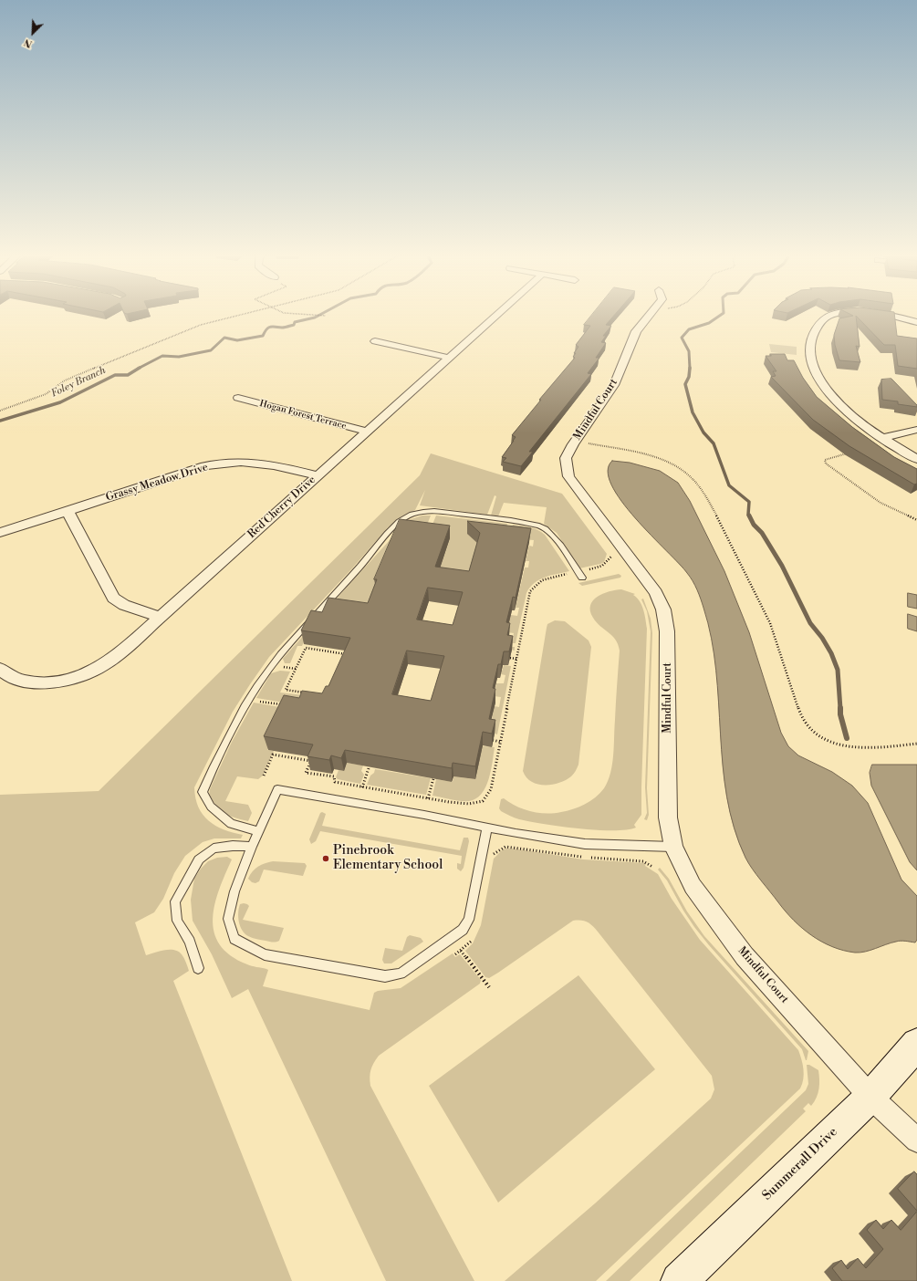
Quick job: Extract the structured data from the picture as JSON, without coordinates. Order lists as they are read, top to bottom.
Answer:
{
  "streets": {
    "street": [
      "Mindful Court",
      "Hogan Forest Terrace",
      "Grassy Meadow Drive",
      "Red Cherry Drive",
      "Summerall Drive"
    ]
  },
  "crossings": [
    ["Mindful Court", "Summerall Drive"],
    ["Hogan Forest Terrace", "Red Cherry Drive"],
    ["Grassy Meadow Drive", "Red Cherry Drive"]
  ],
  "water": ["Foley Branch"],
  "places": ["Pinebrook Elementary School"],
  "north": "bottom left"
}
